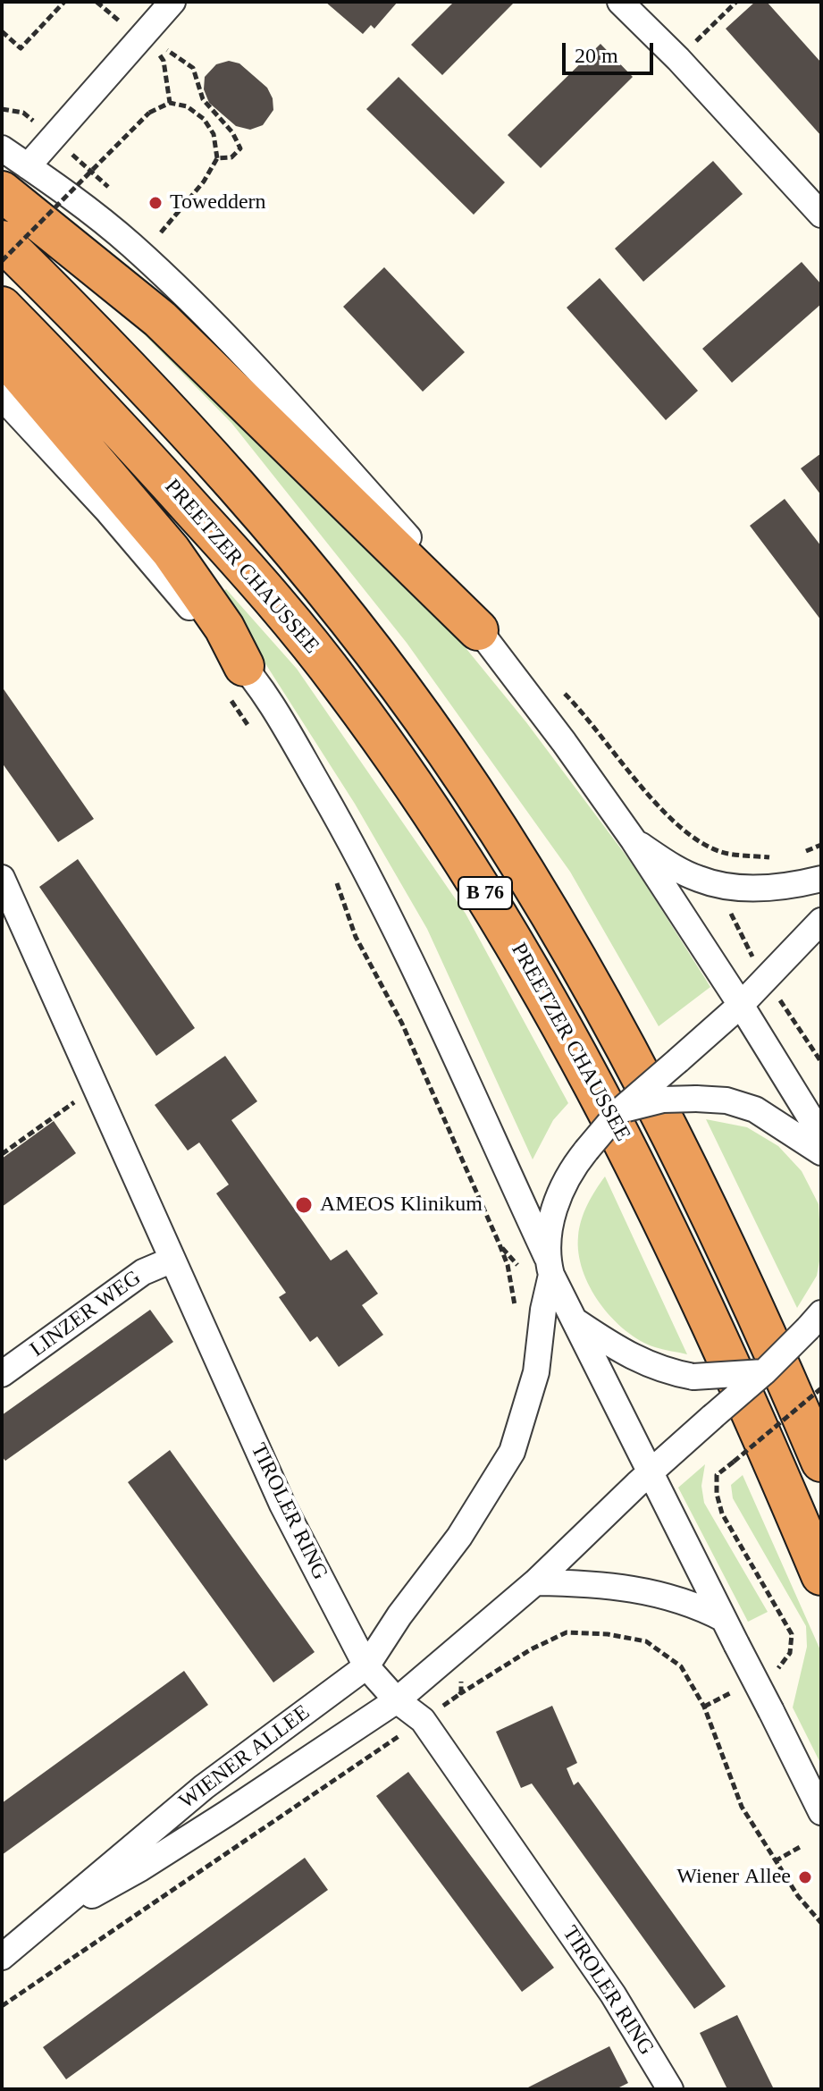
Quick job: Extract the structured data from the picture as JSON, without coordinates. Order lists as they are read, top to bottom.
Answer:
{
  "streets": {
    "highway": ["PREETZER CHAUSSEE", "B 76"],
    "street": ["LINZER WEG", "TIROLER RING", "WIENER ALLEE"]
  },
  "crossings": [
    ["LINZER WEG", "TIROLER RING"],
    ["TIROLER RING", "WIENER ALLEE"]
  ],
  "places": ["Toweddern", "AMEOS Klinikum", "Wiener Allee"],
  "scale_bar": "20 m"
}
